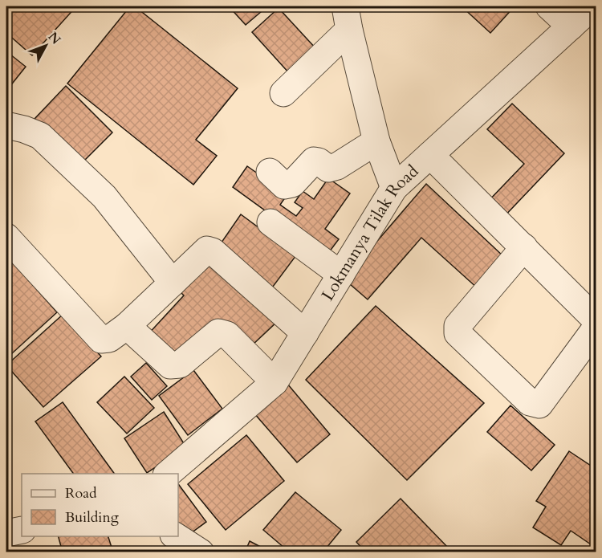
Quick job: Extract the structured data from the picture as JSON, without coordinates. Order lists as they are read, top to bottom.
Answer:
{
  "streets": {
    "street": ["Lokmanya Tilak Road"]
  },
  "legend": ["Road", "Building"],
  "north": "top right"
}
